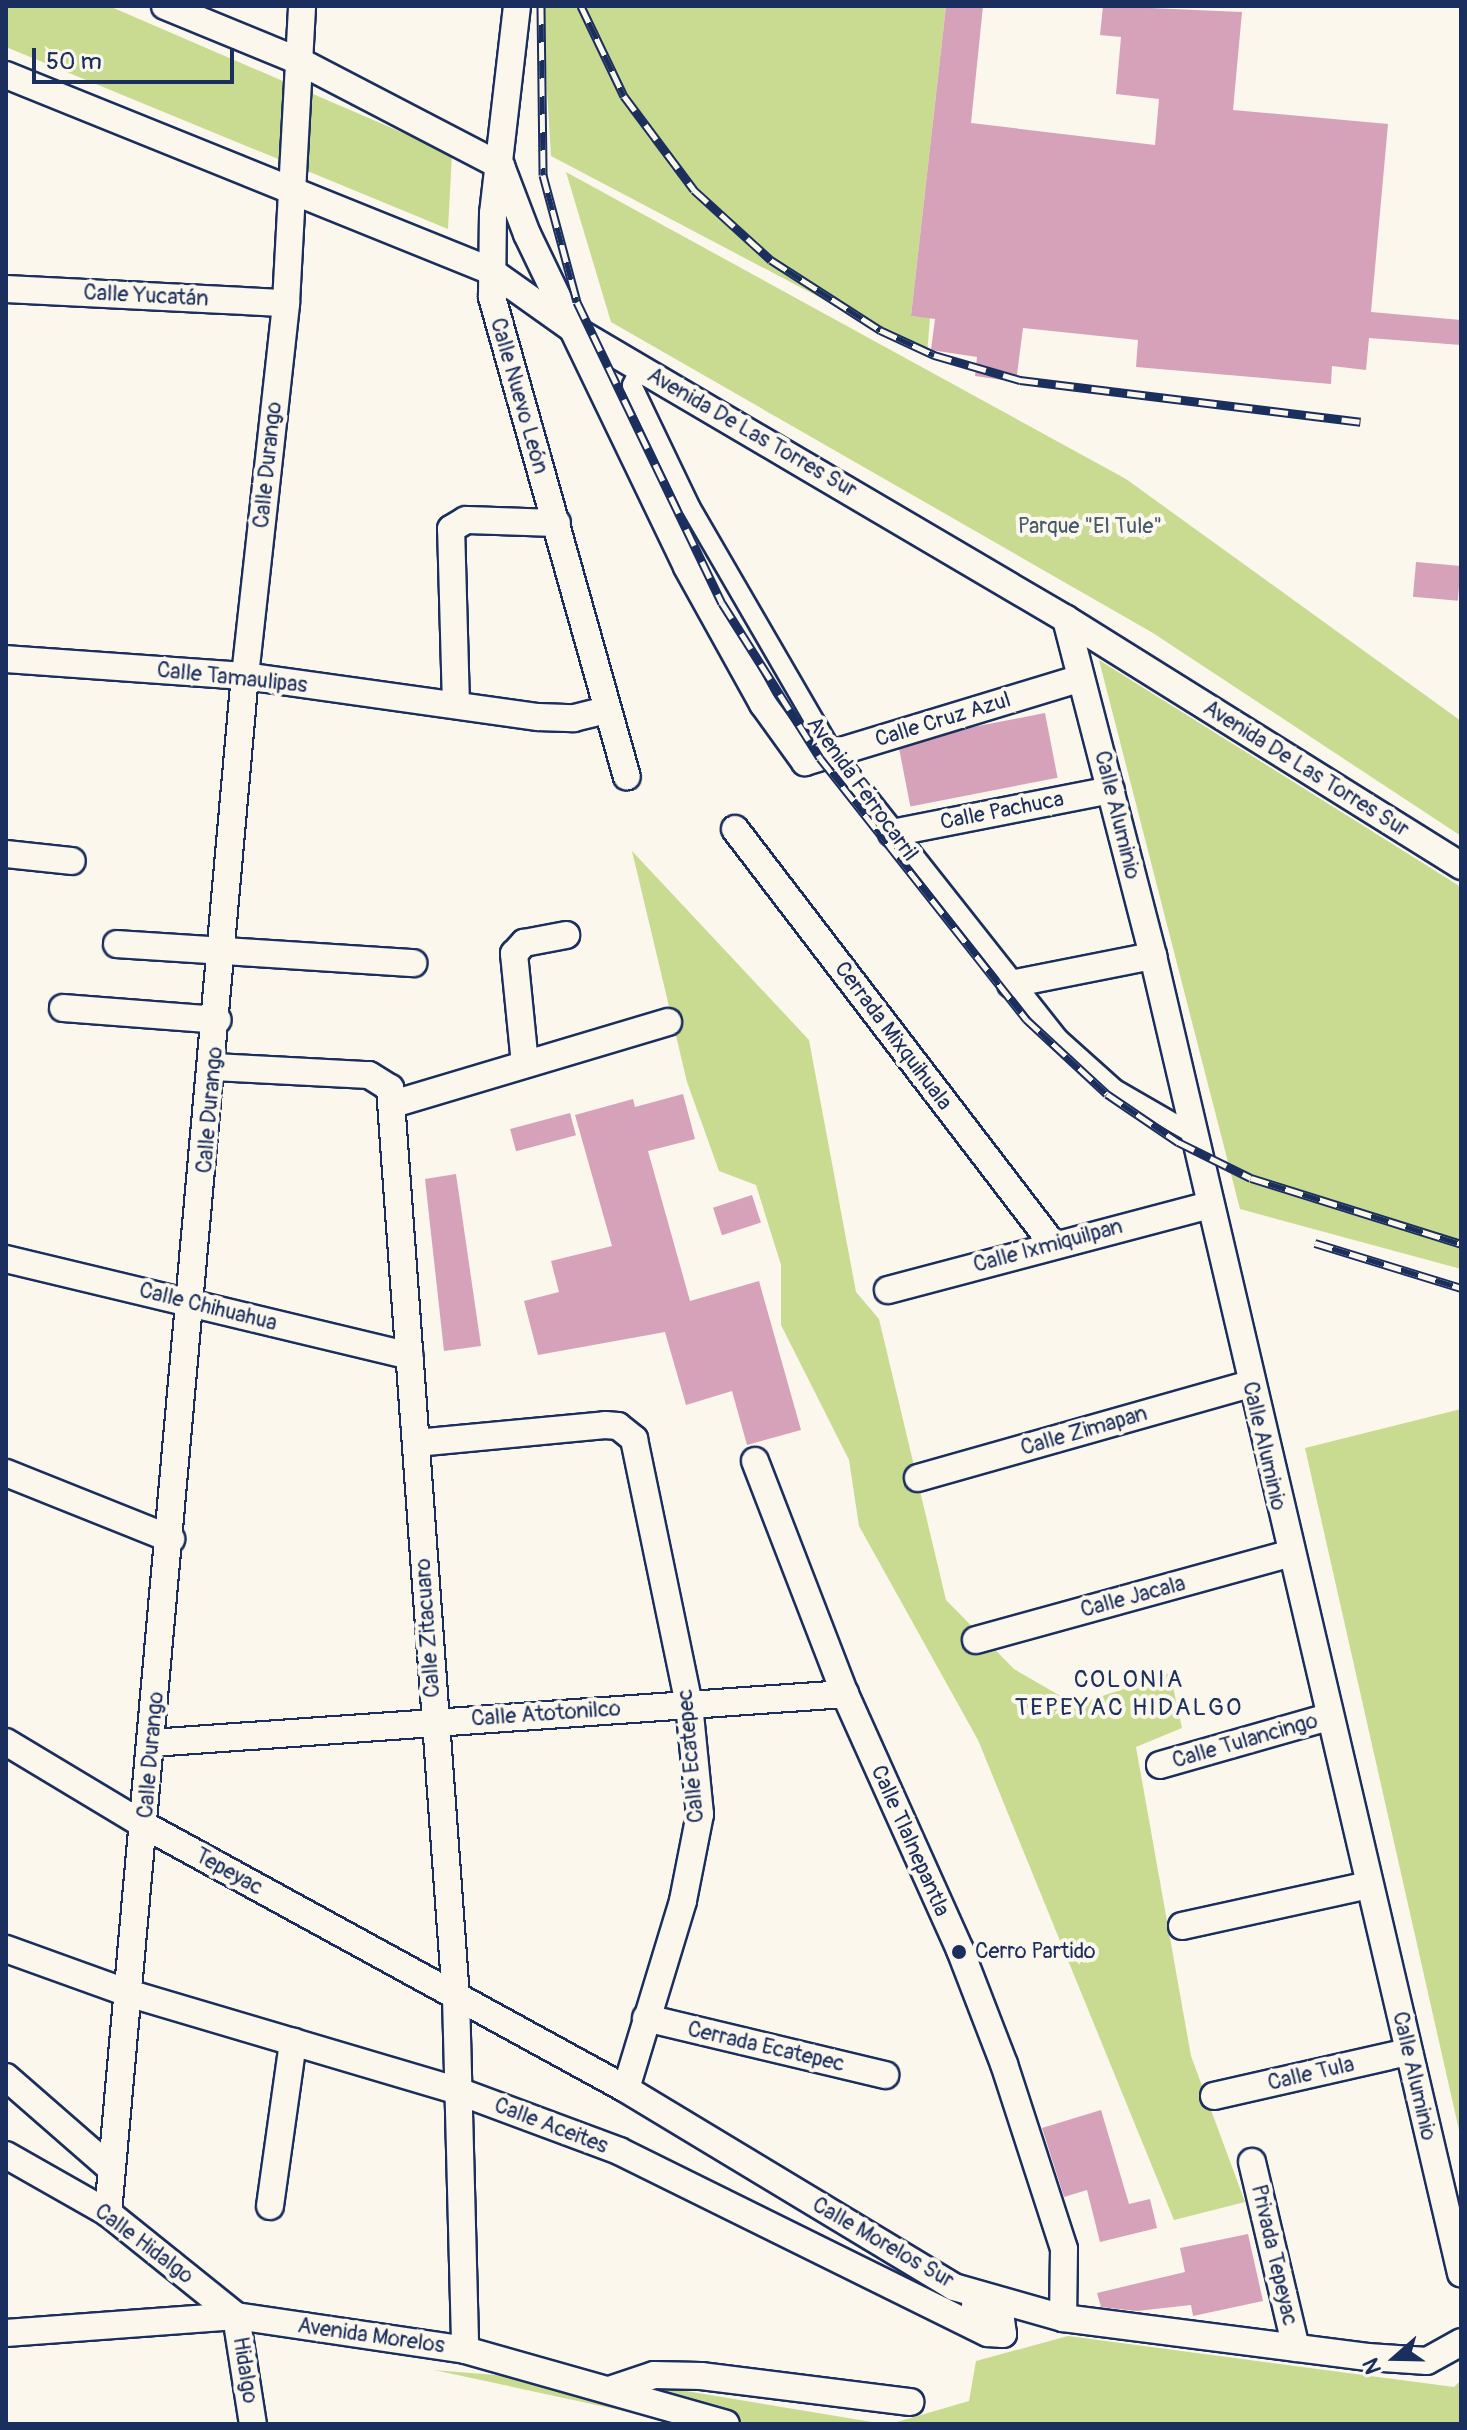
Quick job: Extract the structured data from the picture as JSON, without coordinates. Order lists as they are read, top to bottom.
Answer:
{
  "streets": {
    "street": [
      "Calle Yucatán",
      "Calle Nuevo León",
      "Avenida De Las Torres Sur",
      "Calle Durango",
      "Calle Tamaulipas",
      "Calle Cruz Azul",
      "Avenida Ferrocarril",
      "Calle Pachuca",
      "Calle Aluminio",
      "Cerrada Mixquihuala",
      "Calle Ixmiquilpan",
      "Calle Chihuahua",
      "Calle Zimapan",
      "Calle Jacala",
      "Calle Zitacuaro",
      "Calle Atotonilco",
      "Calle Tulancingo",
      "Calle Ecatepec",
      "Calle Tlalnepantla",
      "Tepeyac",
      "Cerrada Ecatepec",
      "Calle Tula",
      "Calle Aceites",
      "Calle Morelos Sur",
      "Calle Hidalgo",
      "Privada Tepeyac",
      "Avenida Morelos",
      "Hidalgo"
    ]
  },
  "crossings": [
    ["Calle Yucatán", "Calle Durango"],
    ["Calle Nuevo León", "Avenida De Las Torres Sur"],
    ["Calle Nuevo León", "Calle Tamaulipas"],
    ["Calle Nuevo León", "Avenida Ferrocarril"],
    ["Avenida De Las Torres Sur", "Calle Durango"],
    ["Avenida De Las Torres Sur", "Avenida Ferrocarril"],
    ["Avenida De Las Torres Sur", "Calle Aluminio"],
    ["Calle Durango", "Calle Tamaulipas"],
    ["Calle Durango", "Calle Chihuahua"],
    ["Calle Durango", "Calle Atotonilco"],
    ["Calle Durango", "Tepeyac"],
    ["Calle Durango", "Calle Aceites"],
    ["Calle Durango", "Calle Hidalgo"],
    ["Calle Cruz Azul", "Avenida Ferrocarril"],
    ["Calle Cruz Azul", "Calle Aluminio"],
    ["Avenida Ferrocarril", "Calle Pachuca"],
    ["Avenida Ferrocarril", "Calle Aluminio"],
    ["Calle Pachuca", "Calle Aluminio"],
    ["Calle Aluminio", "Calle Ixmiquilpan"],
    ["Calle Aluminio", "Calle Zimapan"],
    ["Calle Aluminio", "Calle Jacala"],
    ["Calle Aluminio", "Calle Tulancingo"],
    ["Calle Aluminio", "Calle Tula"],
    ["Cerrada Mixquihuala", "Calle Ixmiquilpan"],
    ["Calle Chihuahua", "Calle Zitacuaro"],
    ["Calle Zitacuaro", "Calle Atotonilco"],
    ["Calle Zitacuaro", "Calle Ecatepec"],
    ["Calle Zitacuaro", "Tepeyac"],
    ["Calle Zitacuaro", "Calle Aceites"],
    ["Calle Zitacuaro", "Calle Morelos Sur"],
    ["Calle Zitacuaro", "Avenida Morelos"],
    ["Calle Atotonilco", "Calle Ecatepec"],
    ["Calle Atotonilco", "Calle Tlalnepantla"],
    ["Calle Ecatepec", "Cerrada Ecatepec"],
    ["Calle Ecatepec", "Calle Morelos Sur"],
    ["Calle Tlalnepantla", "Calle Morelos Sur"],
    ["Tepeyac", "Calle Morelos Sur"],
    ["Calle Aceites", "Calle Morelos Sur"],
    ["Calle Morelos Sur", "Privada Tepeyac"],
    ["Calle Hidalgo", "Avenida Morelos"],
    ["Calle Hidalgo", "Hidalgo"],
    ["Avenida Morelos", "Hidalgo"]
  ],
  "districts": ["COLONIA TEPEYAC HIDALGO"],
  "parks": ["Parque \"El Tule\""],
  "places": ["Cerro Partido"],
  "scale_bar": "50 m",
  "north": "left"
}
